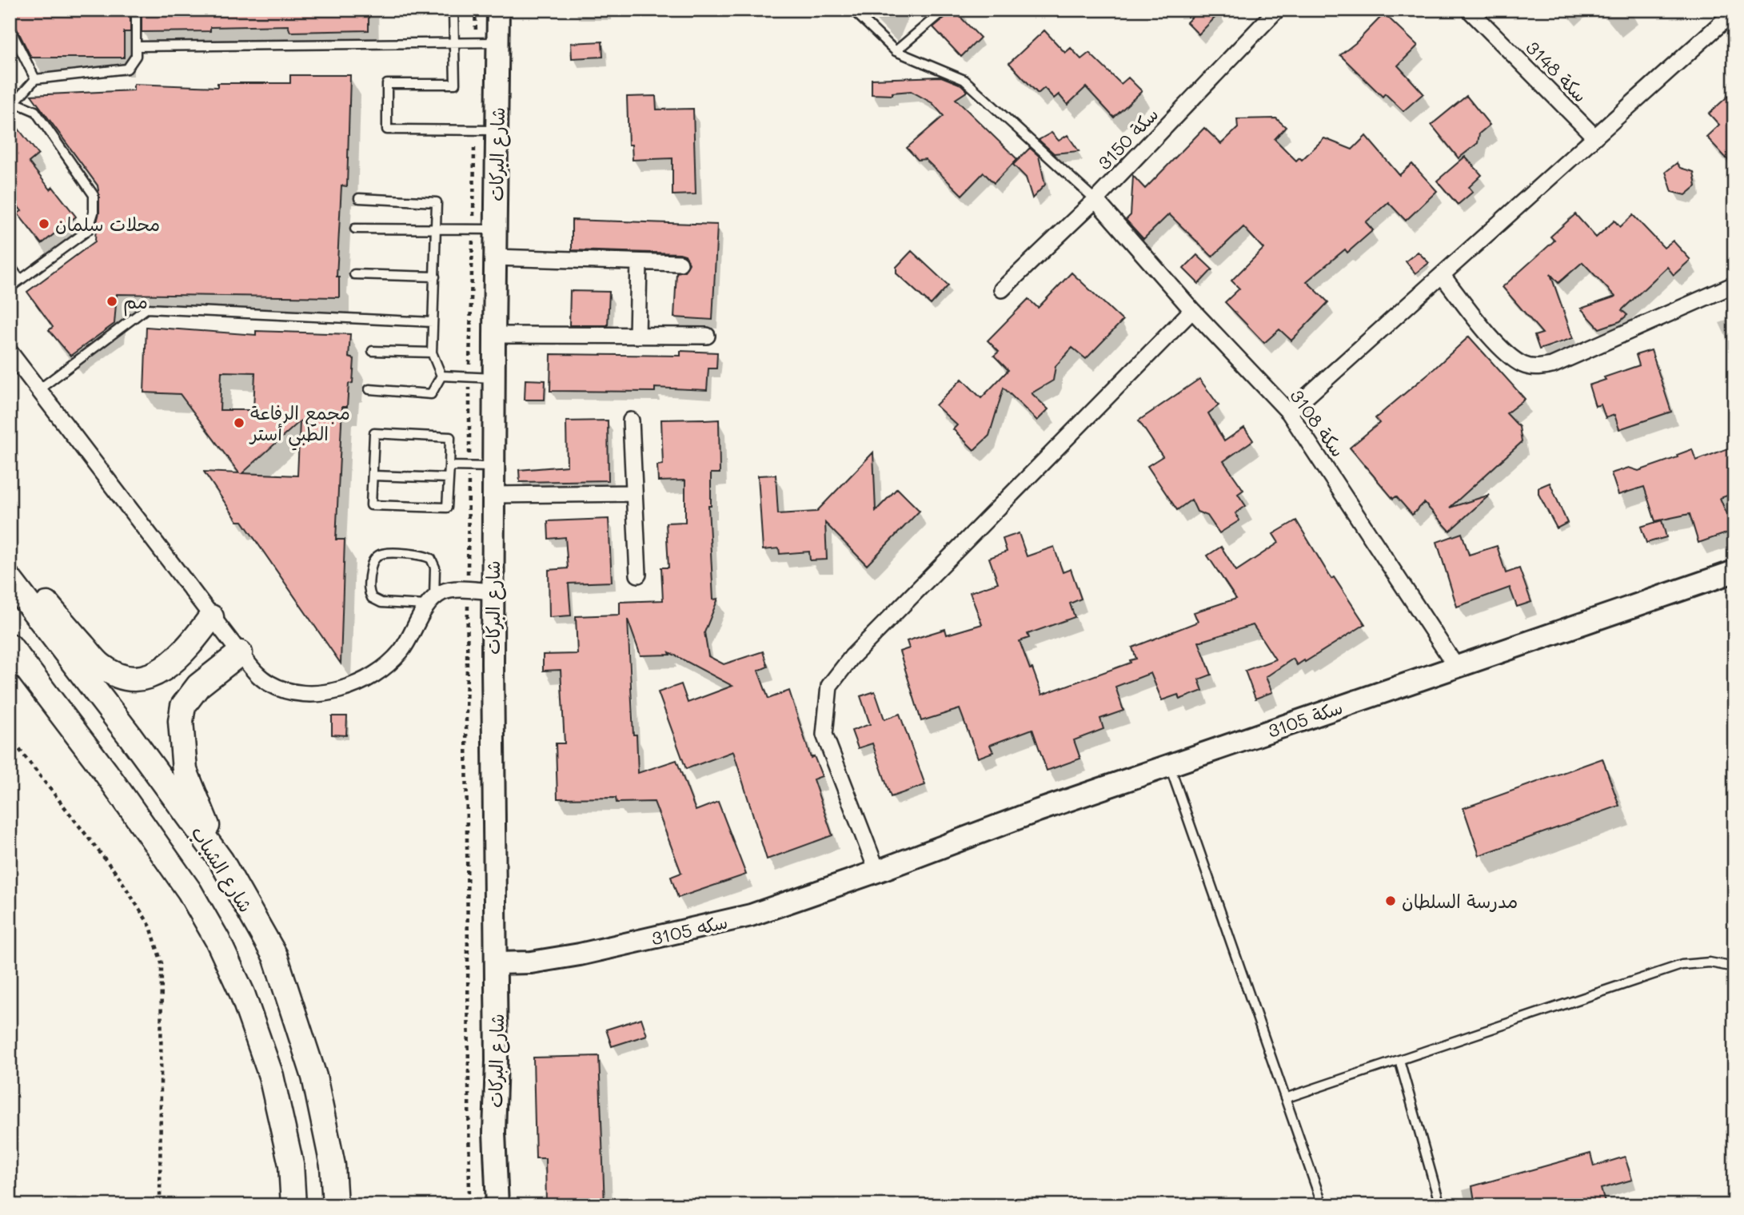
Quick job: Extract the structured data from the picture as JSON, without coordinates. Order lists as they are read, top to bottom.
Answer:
{
  "streets": {
    "main road": ["شارع الشباب"],
    "street": [
      "سكة 3148",
      "سكة 3150",
      "شارع البركات",
      "سكة 3108",
      "سكة 3105",
      "سكه 3105"
    ]
  },
  "crossings": [
    ["سكة 3150", "سكة 3108"],
    ["شارع البركات", "سكه 3105"],
    ["سكة 3108", "سكة 3105"],
    ["سكة 3105", "سكه 3105"]
  ],
  "places": [
    "محلات سلمان",
    "مم",
    "مجمع الرفاعة الطبي أستر",
    "مدرسة السلطان"
  ]
}
